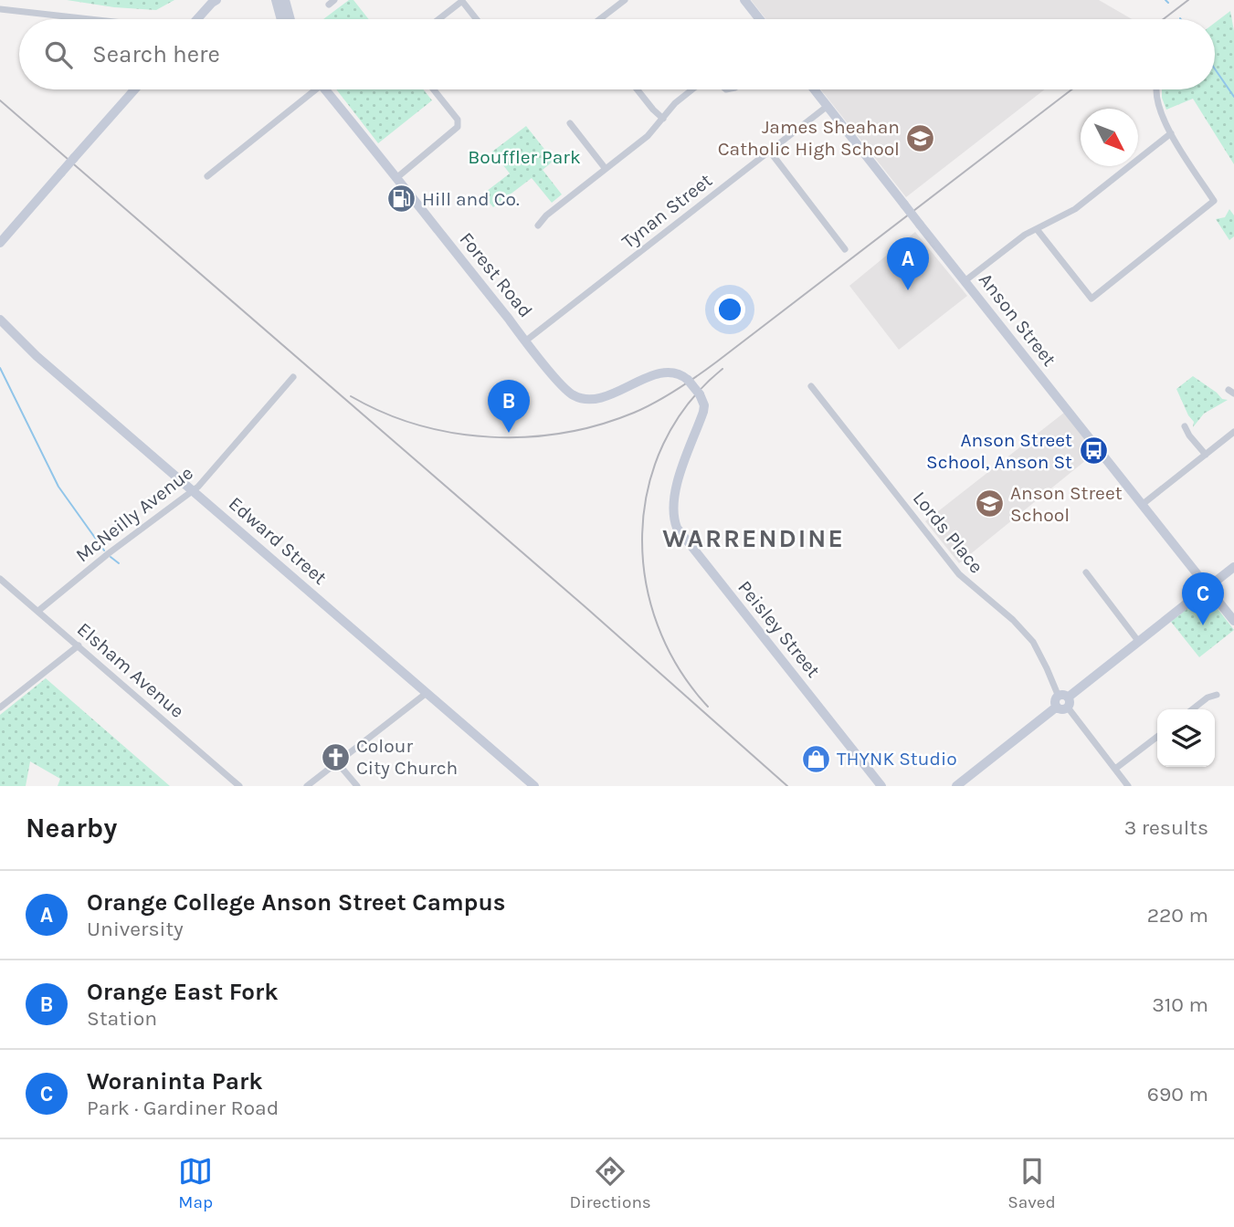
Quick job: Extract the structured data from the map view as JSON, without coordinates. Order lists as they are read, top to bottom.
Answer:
{
  "streets": {
    "street": [
      "Tynan Street",
      "Forest Road",
      "Anson Street",
      "McNeilly Avenue",
      "Lords Place",
      "Edward Street",
      "Peisley Street",
      "Elsham Avenue"
    ]
  },
  "crossings": [
    ["Tynan Street", "Forest Road"],
    ["Tynan Street", "Anson Street"],
    ["Forest Road", "Peisley Street"],
    ["McNeilly Avenue", "Edward Street"],
    ["McNeilly Avenue", "Elsham Avenue"]
  ],
  "districts": ["WARRENDINE"],
  "parks": ["Bouffler Park"],
  "places": {
    "school or university": ["James Sheahan Catholic High School", "Anson Street School"],
    "fuel station": ["Hill and Co."],
    "bus stop": ["Anson Street School, Anson St"],
    "church": ["Colour City Church"],
    "shop": ["THYNK Studio"]
  },
  "north": "bottom right",
  "page": {
    "search": "Search here",
    "pins": ["A", "B", "C"],
    "heading": ["Nearby", "3 results"],
    "list": [
      {
        "mark": "A",
        "name": "Orange College Anson Street Campus",
        "note": "University",
        "value": "220 m"
      },
      {
        "mark": "B",
        "name": "Orange East Fork",
        "note": "Station",
        "value": "310 m"
      },
      {
        "mark": "C",
        "name": "Woraninta Park",
        "note": "Park · Gardiner Road",
        "value": "690 m"
      }
    ],
    "nav": ["Map", "Directions", "Saved"]
  }
}
